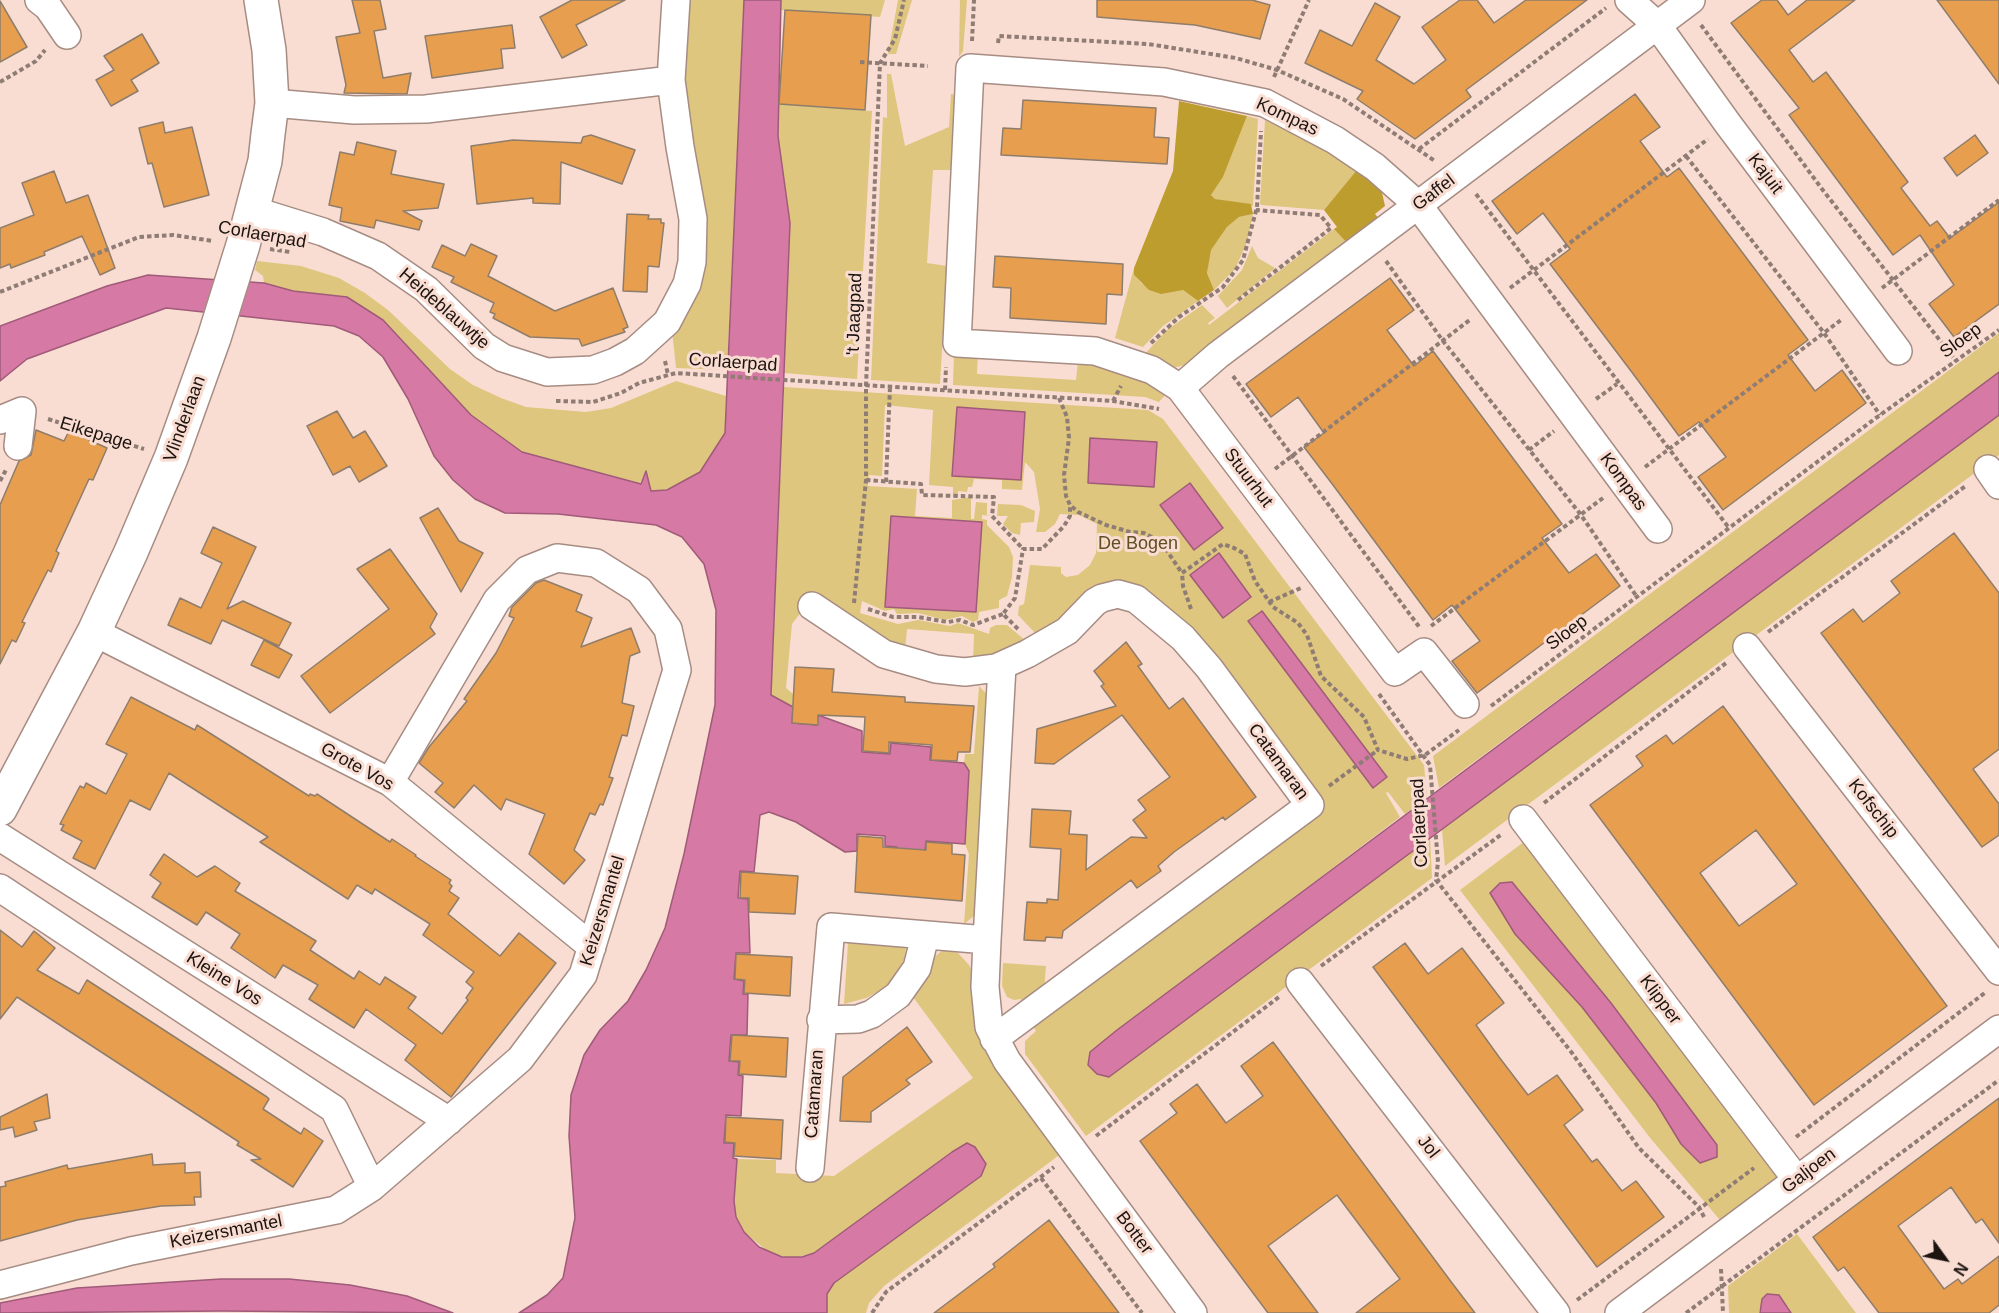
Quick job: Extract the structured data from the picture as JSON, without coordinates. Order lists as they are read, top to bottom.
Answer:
{
  "streets": {
    "street": [
      "Kompas",
      "Kajuit",
      "Gaffel",
      "Heideblauwtje",
      "Vlinderlaan",
      "Stuurhut",
      "Catamaran",
      "Grote Vos",
      "Kofschip",
      "Keizersmantel",
      "Kleine Vos",
      "Klipper",
      "Jol",
      "Galjoen",
      "Botter"
    ],
    "path": [
      "Corlaerpad",
      "'t Jaagpad",
      "Sloep",
      "Eikepage"
    ]
  },
  "crossings": [
    ["Kompas", "Gaffel"],
    ["Kompas", "Stuurhut"],
    ["Kajuit", "Gaffel"],
    ["Gaffel", "Stuurhut"],
    ["Corlaerpad", "'t Jaagpad"],
    ["Corlaerpad", "Vlinderlaan"],
    ["Heideblauwtje", "Vlinderlaan"],
    ["Sloep", "Stuurhut"],
    ["Vlinderlaan", "Eikepage"],
    ["Vlinderlaan", "Grote Vos"],
    ["Grote Vos", "Keizersmantel"],
    ["Keizersmantel", "Kleine Vos"],
    ["Klipper", "Galjoen"]
  ],
  "parks": ["De Bogen"],
  "north": "bottom right"
}
